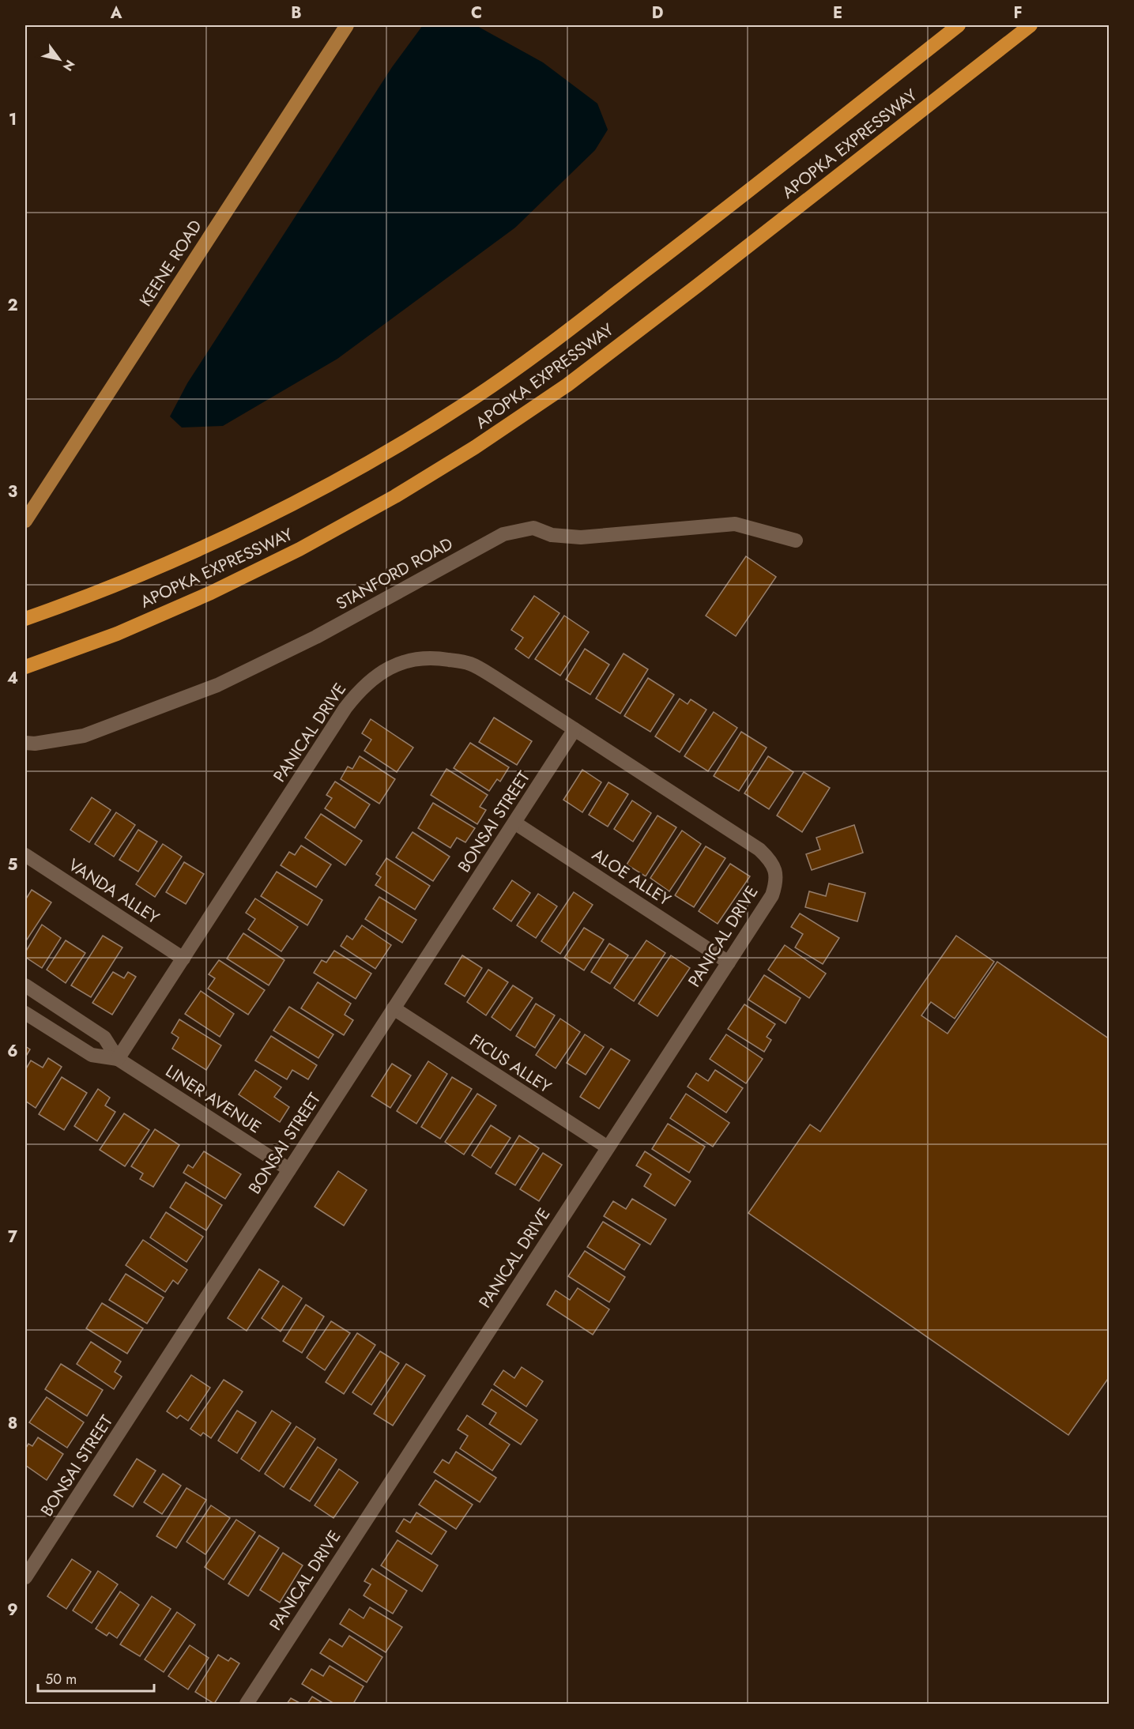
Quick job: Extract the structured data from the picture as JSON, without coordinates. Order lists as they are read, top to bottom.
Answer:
{
  "streets": {
    "highway": ["APOPKA EXPRESSWAY"],
    "main road": ["KEENE ROAD"],
    "street": [
      "STANFORD ROAD",
      "PANICAL DRIVE",
      "BONSAI STREET",
      "ALOE ALLEY",
      "VANDA ALLEY",
      "FICUS ALLEY",
      "LINER AVENUE"
    ]
  },
  "crossings": [
    ["PANICAL DRIVE", "BONSAI STREET"],
    ["PANICAL DRIVE", "ALOE ALLEY"],
    ["PANICAL DRIVE", "VANDA ALLEY"],
    ["PANICAL DRIVE", "FICUS ALLEY"],
    ["PANICAL DRIVE", "LINER AVENUE"],
    ["BONSAI STREET", "ALOE ALLEY"],
    ["BONSAI STREET", "FICUS ALLEY"],
    ["BONSAI STREET", "LINER AVENUE"]
  ],
  "scale_bar": "50 m",
  "north": "bottom right",
  "grid": {
    "columns": [
      "A",
      "B",
      "C",
      "D",
      "E",
      "F"
    ],
    "rows": [
      "1",
      "2",
      "3",
      "4",
      "5",
      "6",
      "7",
      "8",
      "9"
    ]
  }
}
